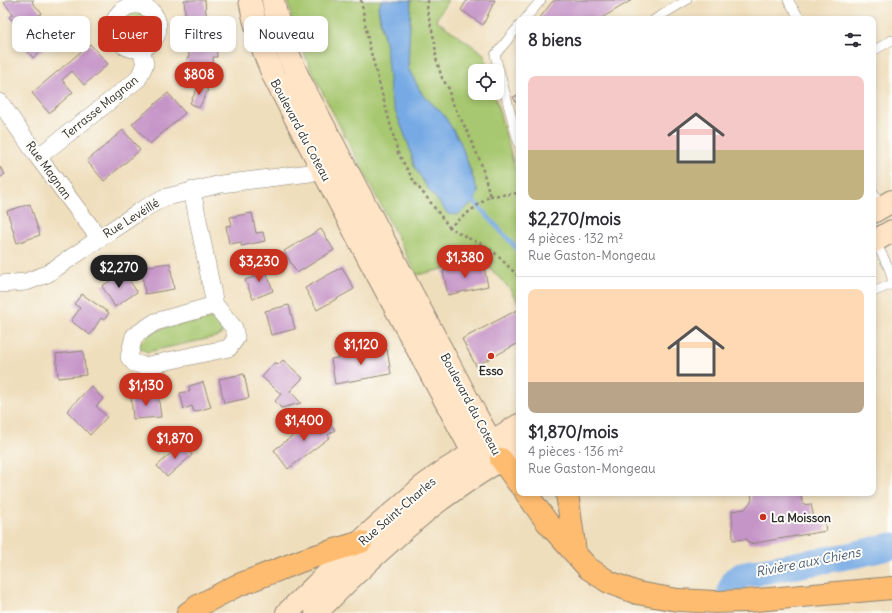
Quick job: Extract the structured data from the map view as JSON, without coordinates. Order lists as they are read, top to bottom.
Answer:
{
  "streets": {
    "street": [
      "Terrasse Magnan",
      "Boulevard du Coteau",
      "Rue Magnan",
      "Rue Levéillé",
      "Rue Saint-Charles"
    ]
  },
  "crossings": [
    ["Terrasse Magnan", "Rue Magnan"],
    ["Boulevard du Coteau", "Rue Levéillé"],
    ["Boulevard du Coteau", "Rue Saint-Charles"],
    ["Rue Magnan", "Rue Levéillé"]
  ],
  "water": ["Rivière aux Chiens"],
  "places": ["Esso", "La Moisson"],
  "page": {
    "chip": [
      "Acheter",
      "Louer",
      "Filtres",
      "Nouveau"
    ],
    "heading": "8 biens",
    "price": [
      "$808",
      "$1,380",
      "$3,230",
      "$2,270",
      "$1,120",
      "$1,130",
      "$1,400",
      "$1,870"
    ],
    "list": [
      {
        "name": "$2,270/mois",
        "note": "4 pièces · 132 m² · Rue Gaston-Mongeau"
      },
      {
        "name": "$1,870/mois",
        "note": "4 pièces · 136 m² · Rue Gaston-Mongeau"
      }
    ]
  }
}
